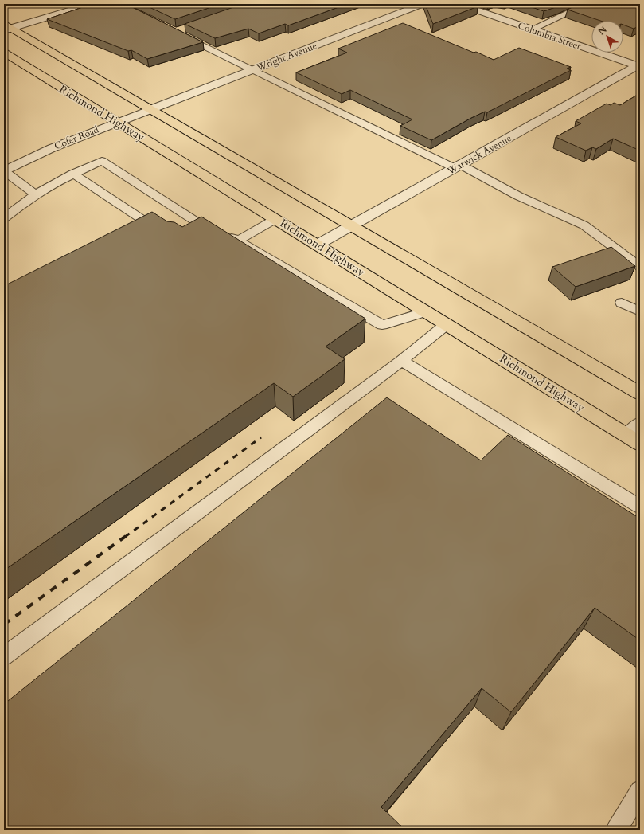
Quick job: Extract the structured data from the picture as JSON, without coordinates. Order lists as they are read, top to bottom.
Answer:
{
  "streets": {
    "main road": ["Richmond Highway"],
    "street": [
      "Columbia Street",
      "Wright Avenue",
      "Cofer Road",
      "Warwick Avenue"
    ]
  },
  "crossings": [
    ["Columbia Street", "Warwick Avenue"],
    ["Wright Avenue", "Cofer Road"],
    ["Richmond Highway", "Cofer Road"],
    ["Richmond Highway", "Warwick Avenue"]
  ],
  "north": "top left"
}
